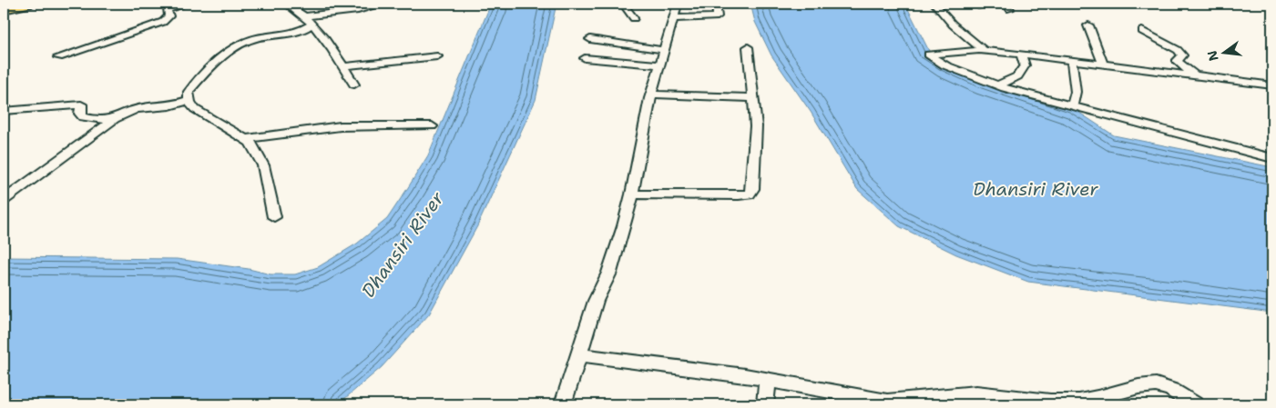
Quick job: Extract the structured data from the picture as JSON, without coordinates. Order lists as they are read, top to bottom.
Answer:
{
  "water": ["Dhansiri River"],
  "north": "left"
}
